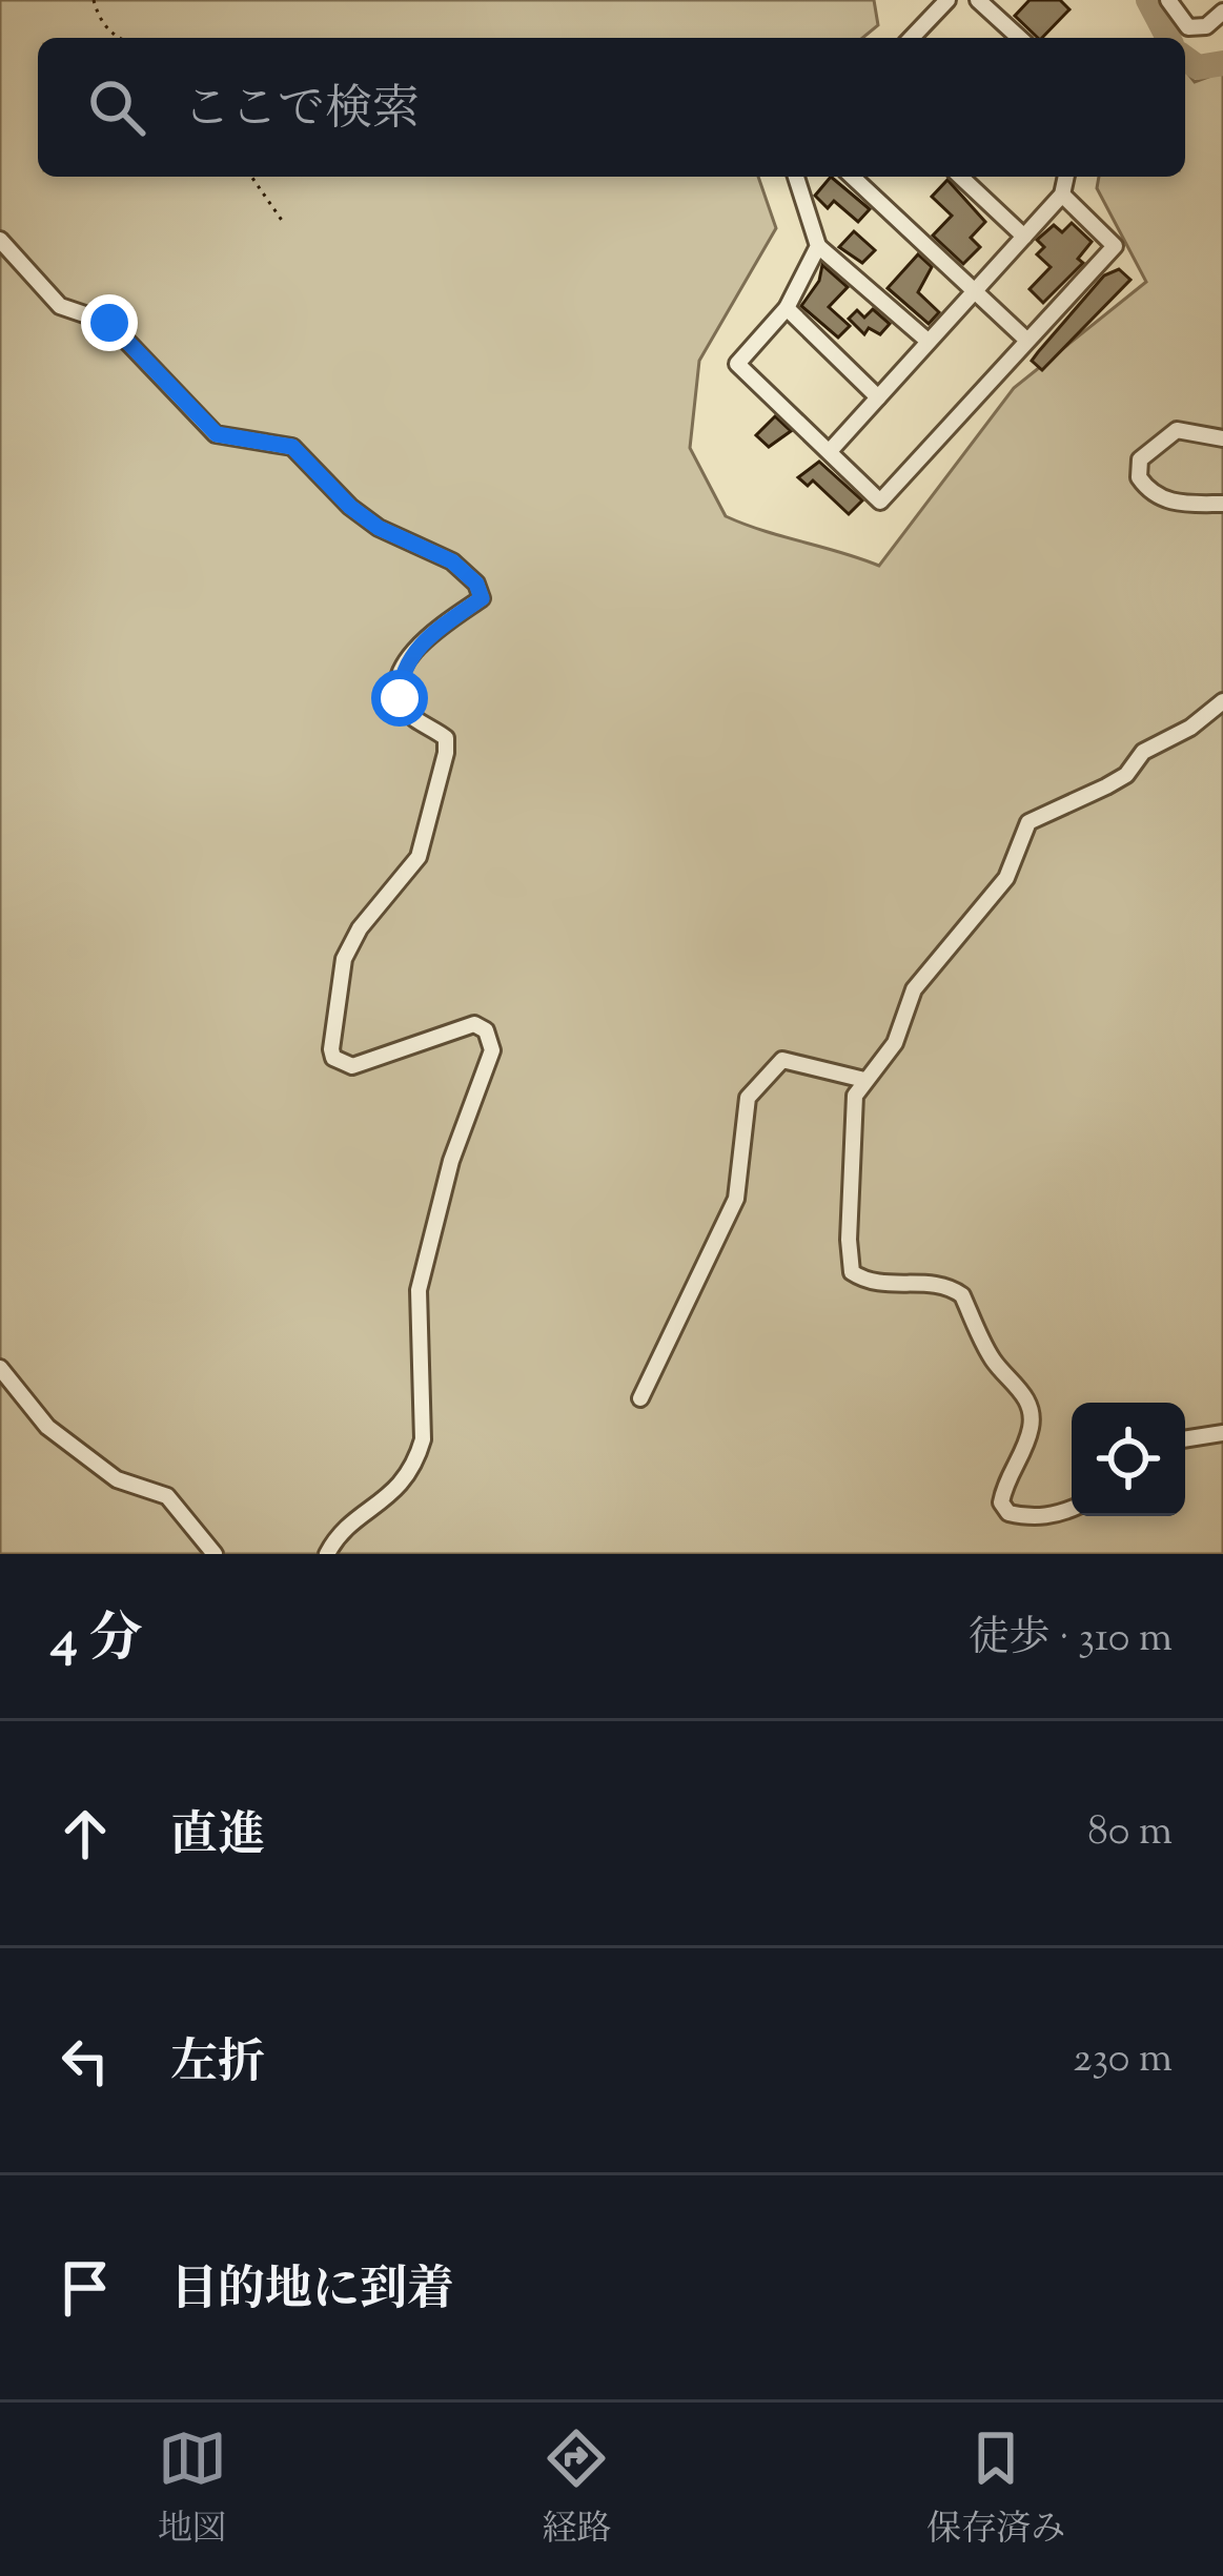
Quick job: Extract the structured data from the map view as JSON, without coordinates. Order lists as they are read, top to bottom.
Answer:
{
  "page": {
    "search": "ここで検索",
    "heading": ["4 分", "徒歩 · 310 m"],
    "list": [
      ["直進", "80 m"],
      ["左折", "230 m"],
      "目的地に到着"
    ],
    "nav": ["地図", "経路", "保存済み"]
  }
}
